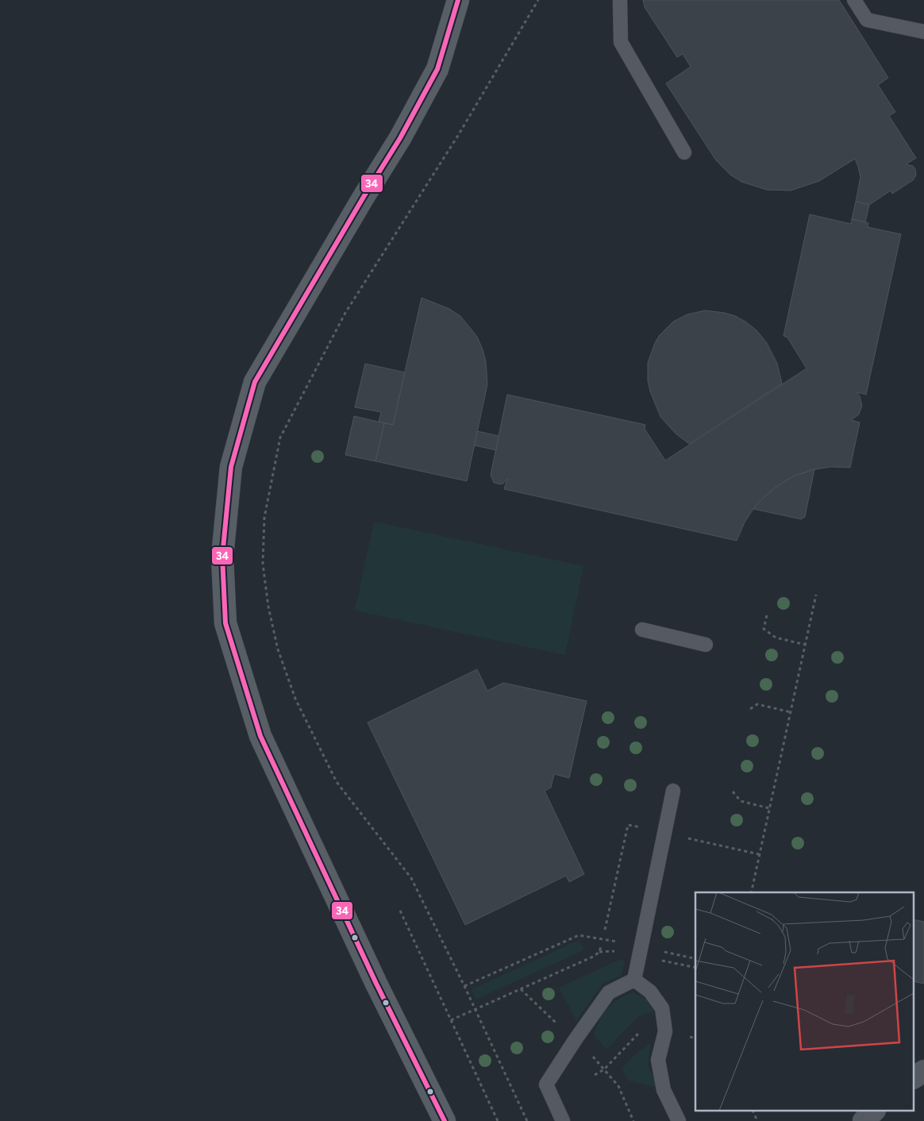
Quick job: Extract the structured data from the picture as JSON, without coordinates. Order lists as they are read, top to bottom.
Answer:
{
  "lines": ["transit line 34"]
}
